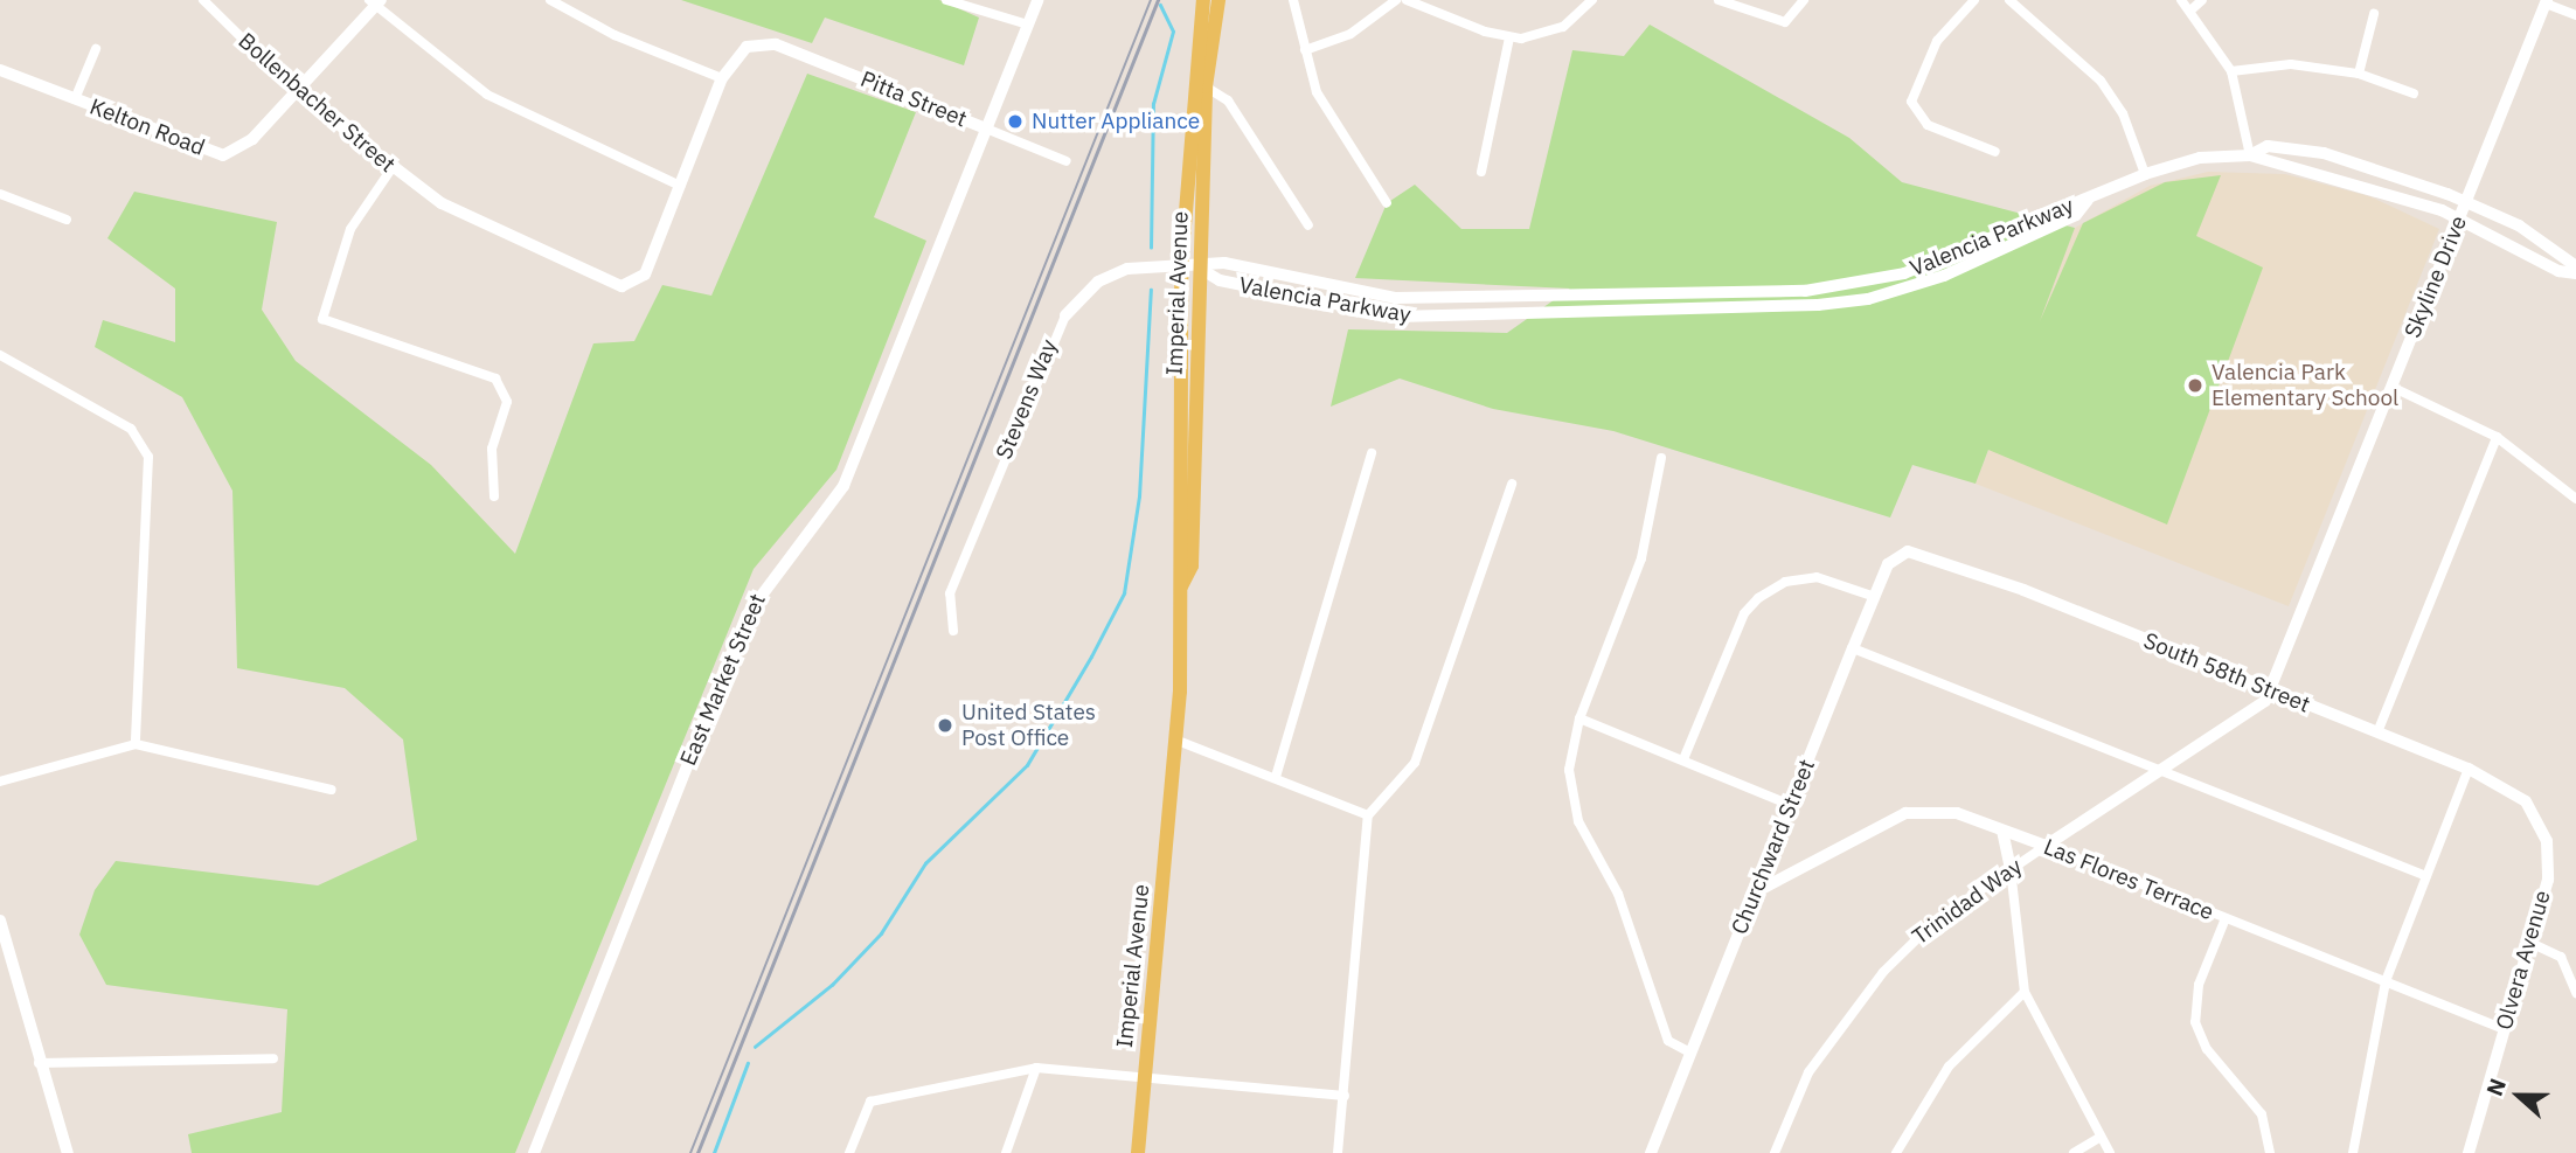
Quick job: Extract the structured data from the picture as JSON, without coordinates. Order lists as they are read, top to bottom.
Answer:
{
  "streets": {
    "main road": ["Imperial Avenue"],
    "street": [
      "Pitta Street",
      "Bollenbacher Street",
      "Kelton Road",
      "Valencia Parkway",
      "Skyline Drive",
      "Stevens Way",
      "South 58th Street",
      "East Market Street",
      "Churchward Street",
      "Las Flores Terrace",
      "Trinidad Way",
      "Olvera Avenue"
    ]
  },
  "crossings": [
    ["Pitta Street", "East Market Street"],
    ["Bollenbacher Street", "Kelton Road"],
    ["Valencia Parkway", "Skyline Drive"],
    ["Valencia Parkway", "Imperial Avenue"],
    ["Valencia Parkway", "Stevens Way"],
    ["Skyline Drive", "South 58th Street"],
    ["Skyline Drive", "Trinidad Way"],
    ["Imperial Avenue", "Stevens Way"],
    ["South 58th Street", "Churchward Street"],
    ["South 58th Street", "Trinidad Way"],
    ["South 58th Street", "Olvera Avenue"],
    ["Churchward Street", "Las Flores Terrace"],
    ["Las Flores Terrace", "Trinidad Way"],
    ["Las Flores Terrace", "Olvera Avenue"]
  ],
  "places": ["Nutter Appliance", "Valencia Park Elementary School", "United States Post Office"],
  "north": "left"
}
